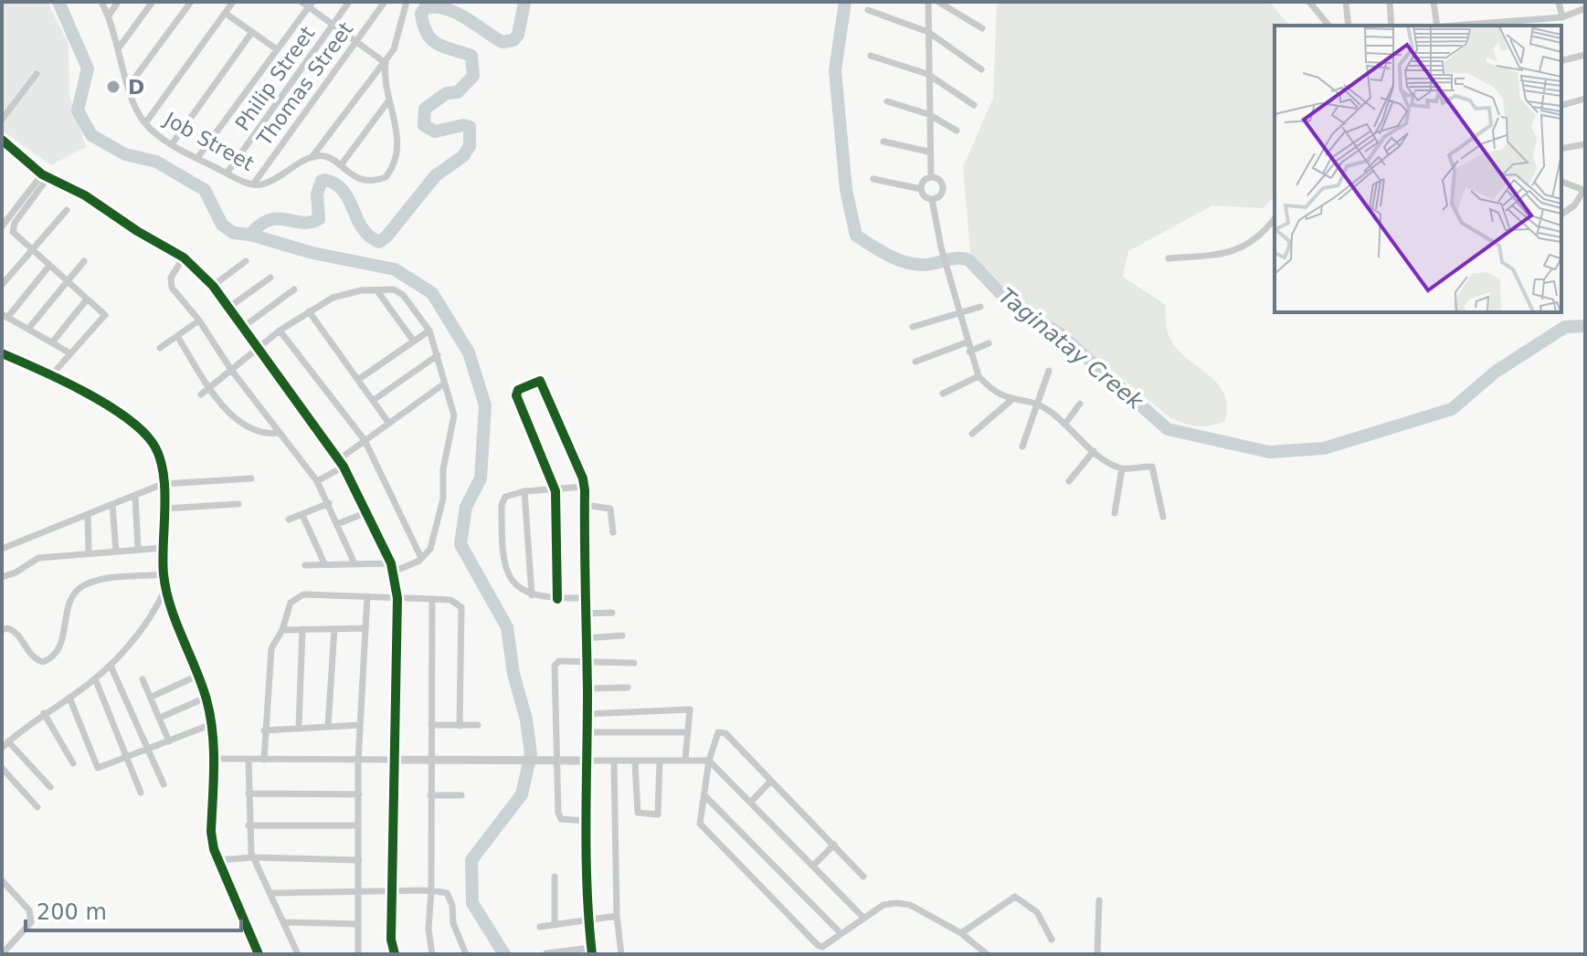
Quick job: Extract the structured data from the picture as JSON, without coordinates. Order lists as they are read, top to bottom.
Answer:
{
  "streets": {
    "street": ["Philip Street", "Thomas Street", "Job Street"]
  },
  "crossings": [
    ["Philip Street", "Job Street"],
    ["Thomas Street", "Job Street"]
  ],
  "water": ["Taginatay Creek"],
  "places": ["D"],
  "scale_bar": "200 m"
}
